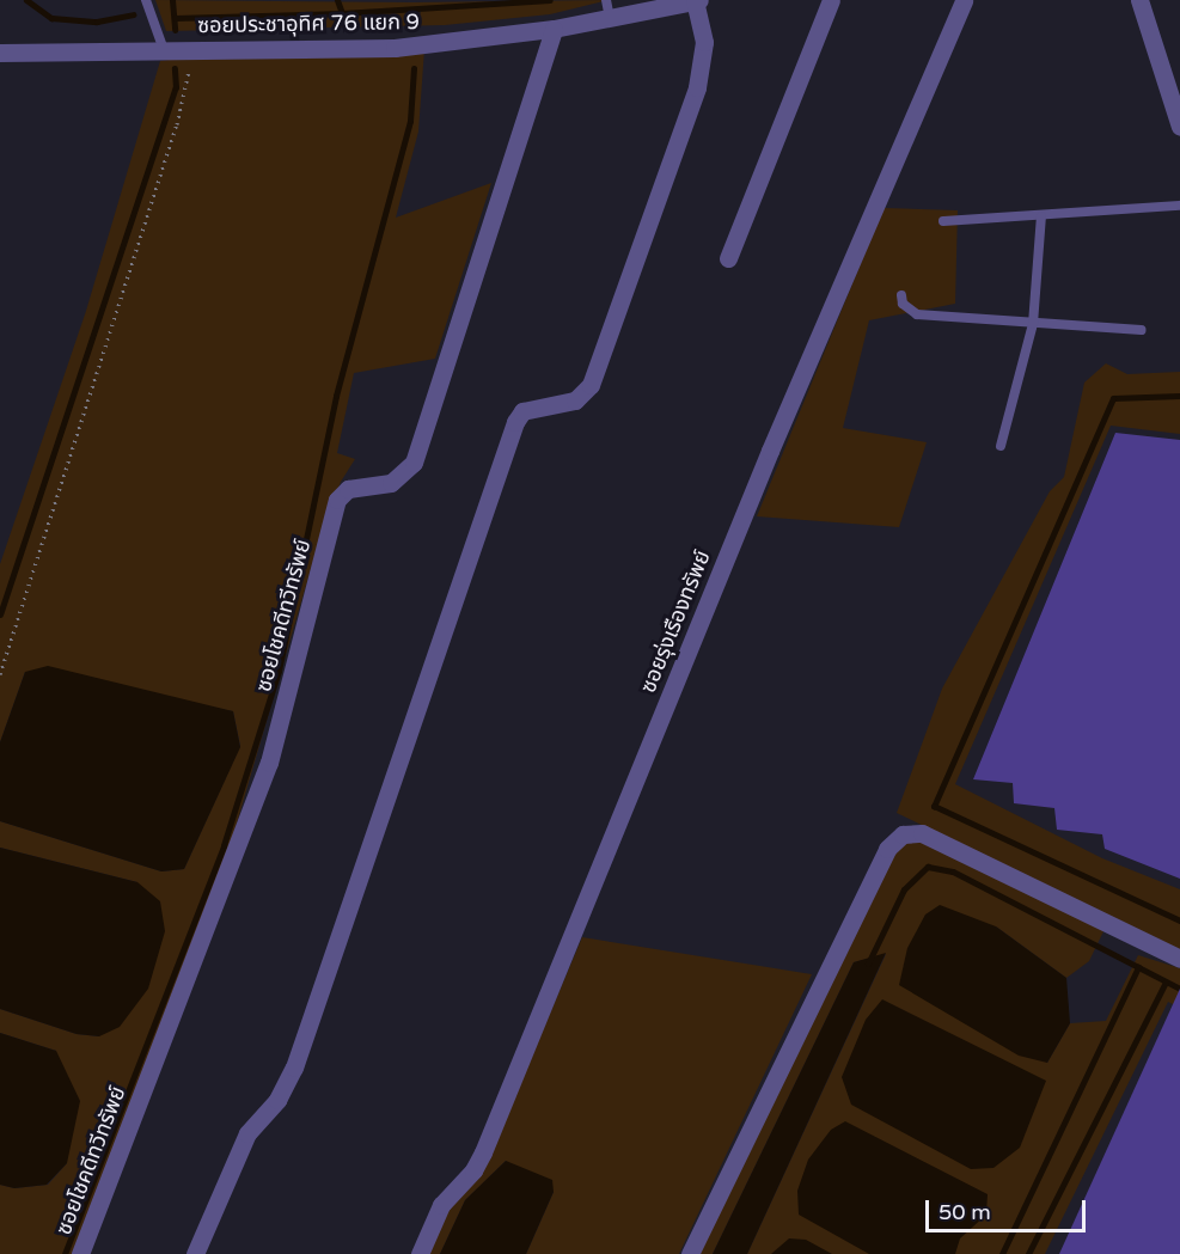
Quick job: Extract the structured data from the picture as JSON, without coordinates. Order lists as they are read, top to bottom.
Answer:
{
  "streets": {
    "street": ["ซอยประชาอุทิศ 76 แยก 9", "ซอยโชคดีทวีทรัพย์", "ซอยรุ่งเรืองทรัพย์"]
  },
  "crossings": [
    ["ซอยประชาอุทิศ 76 แยก 9", "ซอยโชคดีทวีทรัพย์"]
  ],
  "scale_bar": "50 m"
}
